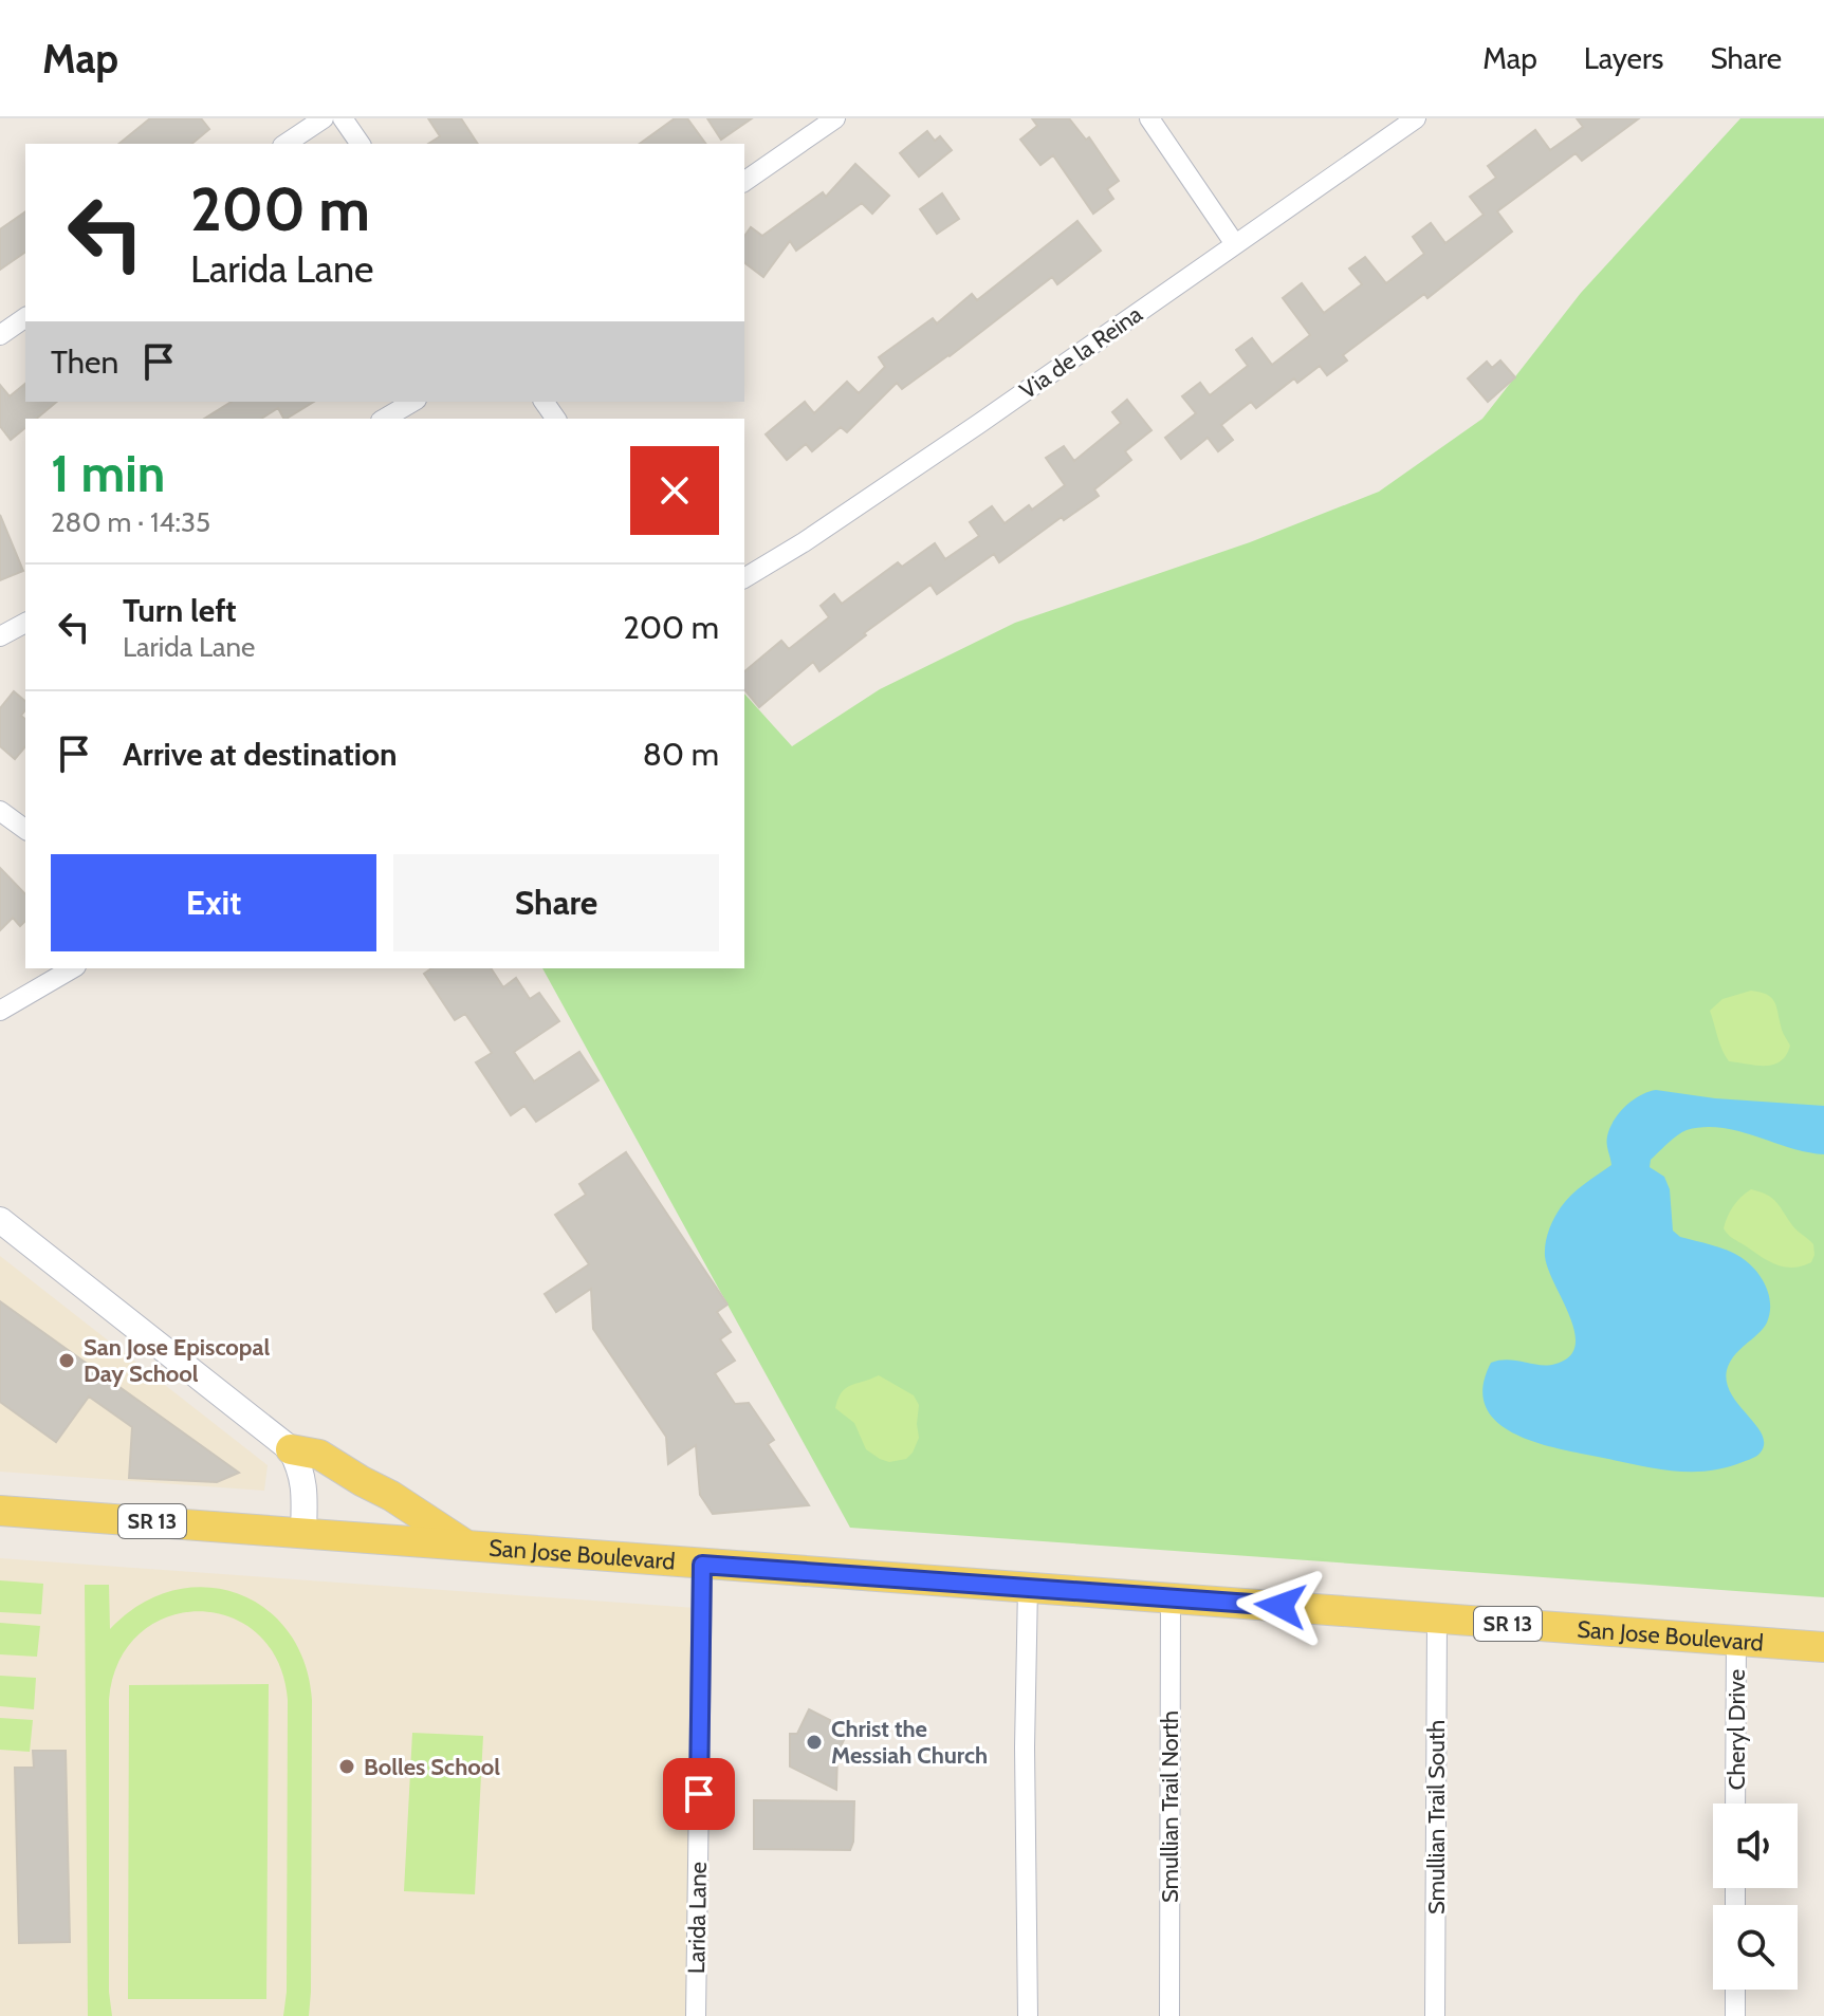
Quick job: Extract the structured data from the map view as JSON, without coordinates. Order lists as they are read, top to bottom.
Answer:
{
  "streets": {
    "main road": ["SR 13", "San Jose Boulevard"],
    "street": [
      "Via de la Reina",
      "Cheryl Drive",
      "Smullian Trail North",
      "Smullian Trail South",
      "Larida Lane"
    ]
  },
  "crossings": [
    ["San Jose Boulevard", "Cheryl Drive"],
    ["San Jose Boulevard", "Smullian Trail North"],
    ["San Jose Boulevard", "Smullian Trail South"],
    ["San Jose Boulevard", "Larida Lane"]
  ],
  "places": ["San Jose Episcopal Day School", "Christ the Messiah Church", "Bolles School"],
  "page": {
    "header": "Map",
    "nav": ["Map", "Layers", "Share"],
    "turn": ["200 m", "Larida Lane"],
    "then": "Then",
    "heading": ["1 min", "280 m · 14:35"],
    "list": [
      {
        "name": "Turn left",
        "note": "Larida Lane",
        "value": "200 m"
      },
      {
        "name": "Arrive at destination",
        "value": "80 m"
      }
    ],
    "buttons": ["Exit", "Share"]
  }
}
